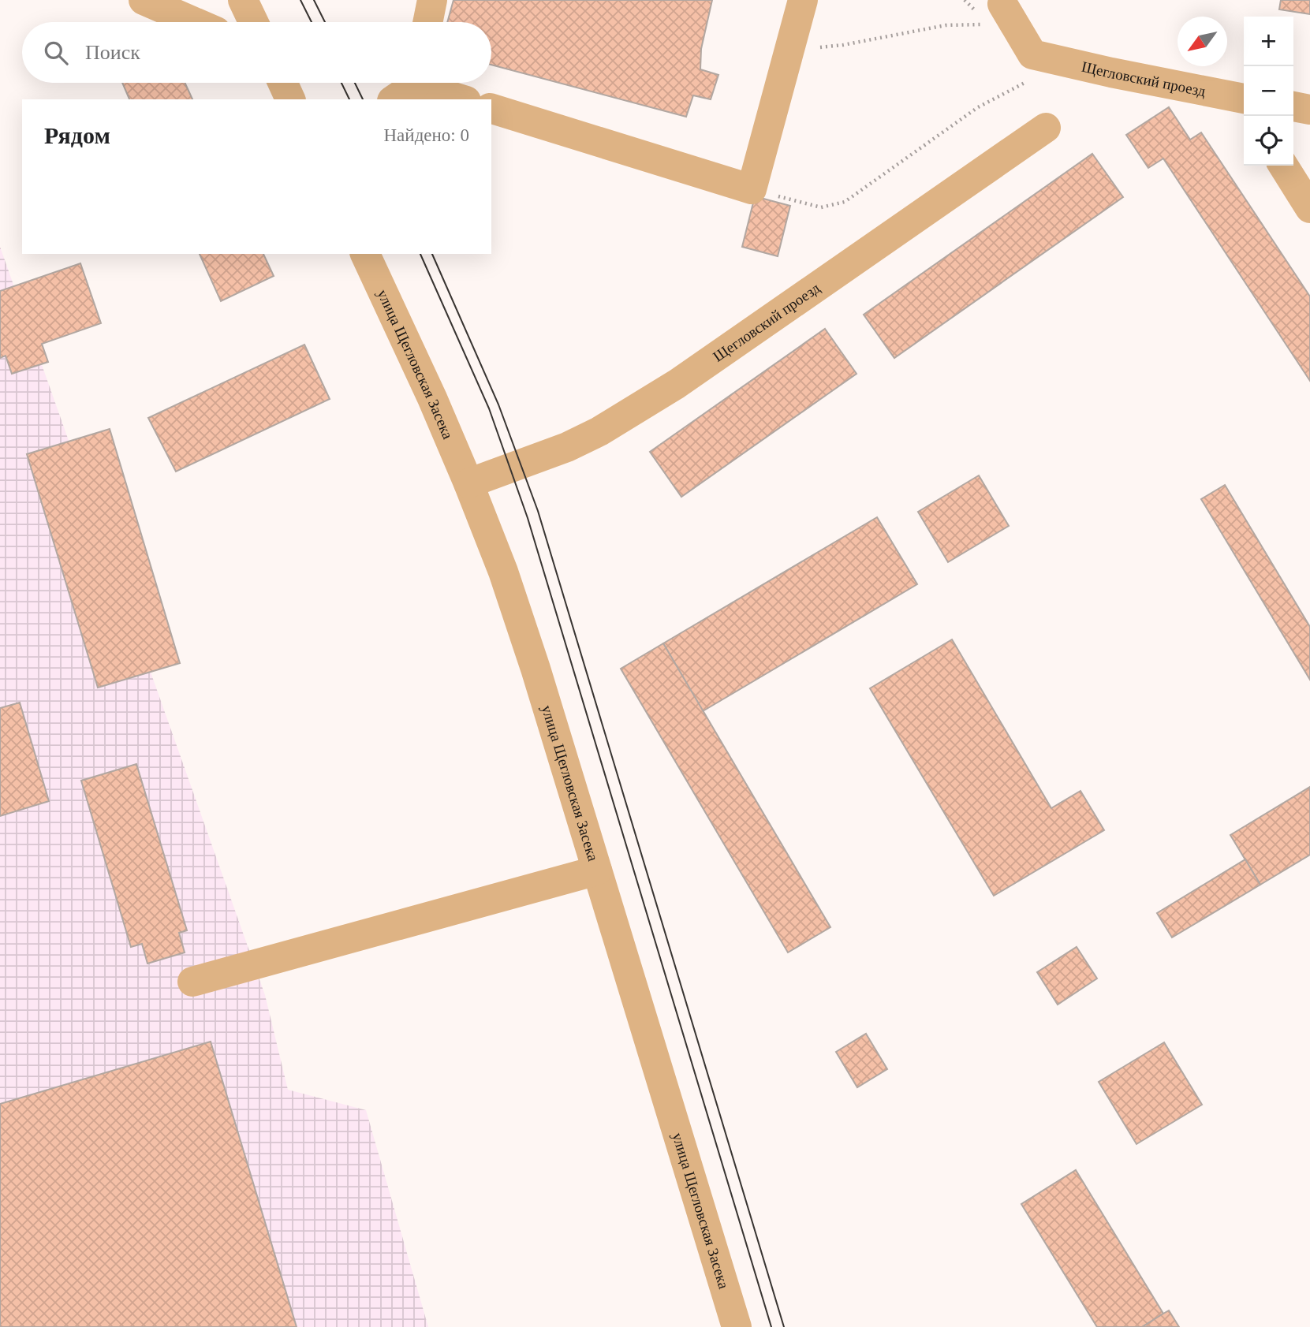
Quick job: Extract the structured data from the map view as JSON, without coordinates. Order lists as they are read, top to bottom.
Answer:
{
  "streets": {
    "street": ["Щегловский проезд", "улица Щегловская Засека"]
  },
  "crossings": [
    ["Щегловский проезд", "улица Щегловская Засека"]
  ],
  "north": "bottom left",
  "page": {
    "map_buttons": ["+", "−"],
    "search": "Поиск",
    "heading": ["Рядом", "Найдено: 0"]
  }
}
